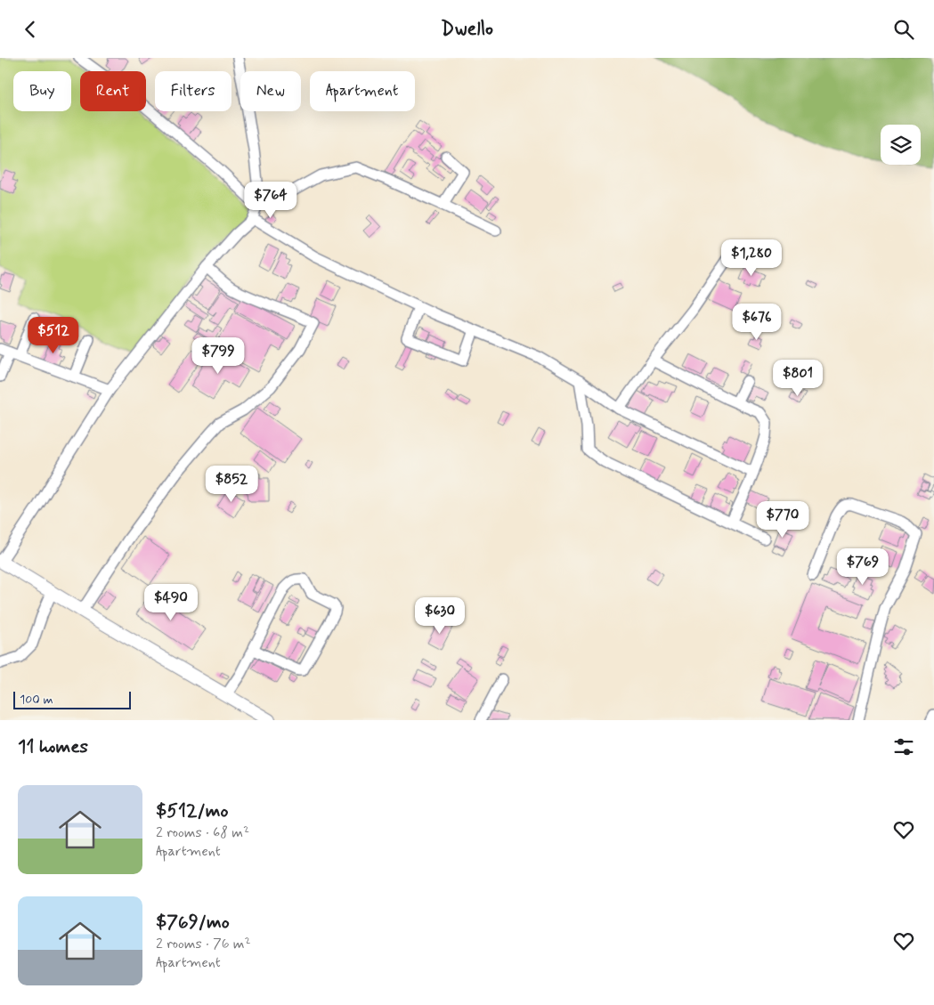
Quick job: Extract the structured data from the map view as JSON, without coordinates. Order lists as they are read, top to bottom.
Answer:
{
  "scale_bar": "100 m",
  "page": {
    "header": "Dwello",
    "chip": [
      "Buy",
      "Rent",
      "Filters",
      "New",
      "Apartment"
    ],
    "price": [
      "$764",
      "$1,280",
      "$676",
      "$512",
      "$799",
      "$801",
      "$852",
      "$770",
      "$769",
      "$490",
      "$630"
    ],
    "scale": "100 m",
    "heading": "11 homes",
    "list": [
      {
        "name": "$512/mo",
        "note": "2 rooms · 68 m² · Apartment"
      },
      {
        "name": "$769/mo",
        "note": "2 rooms · 76 m² · Apartment"
      }
    ]
  }
}
